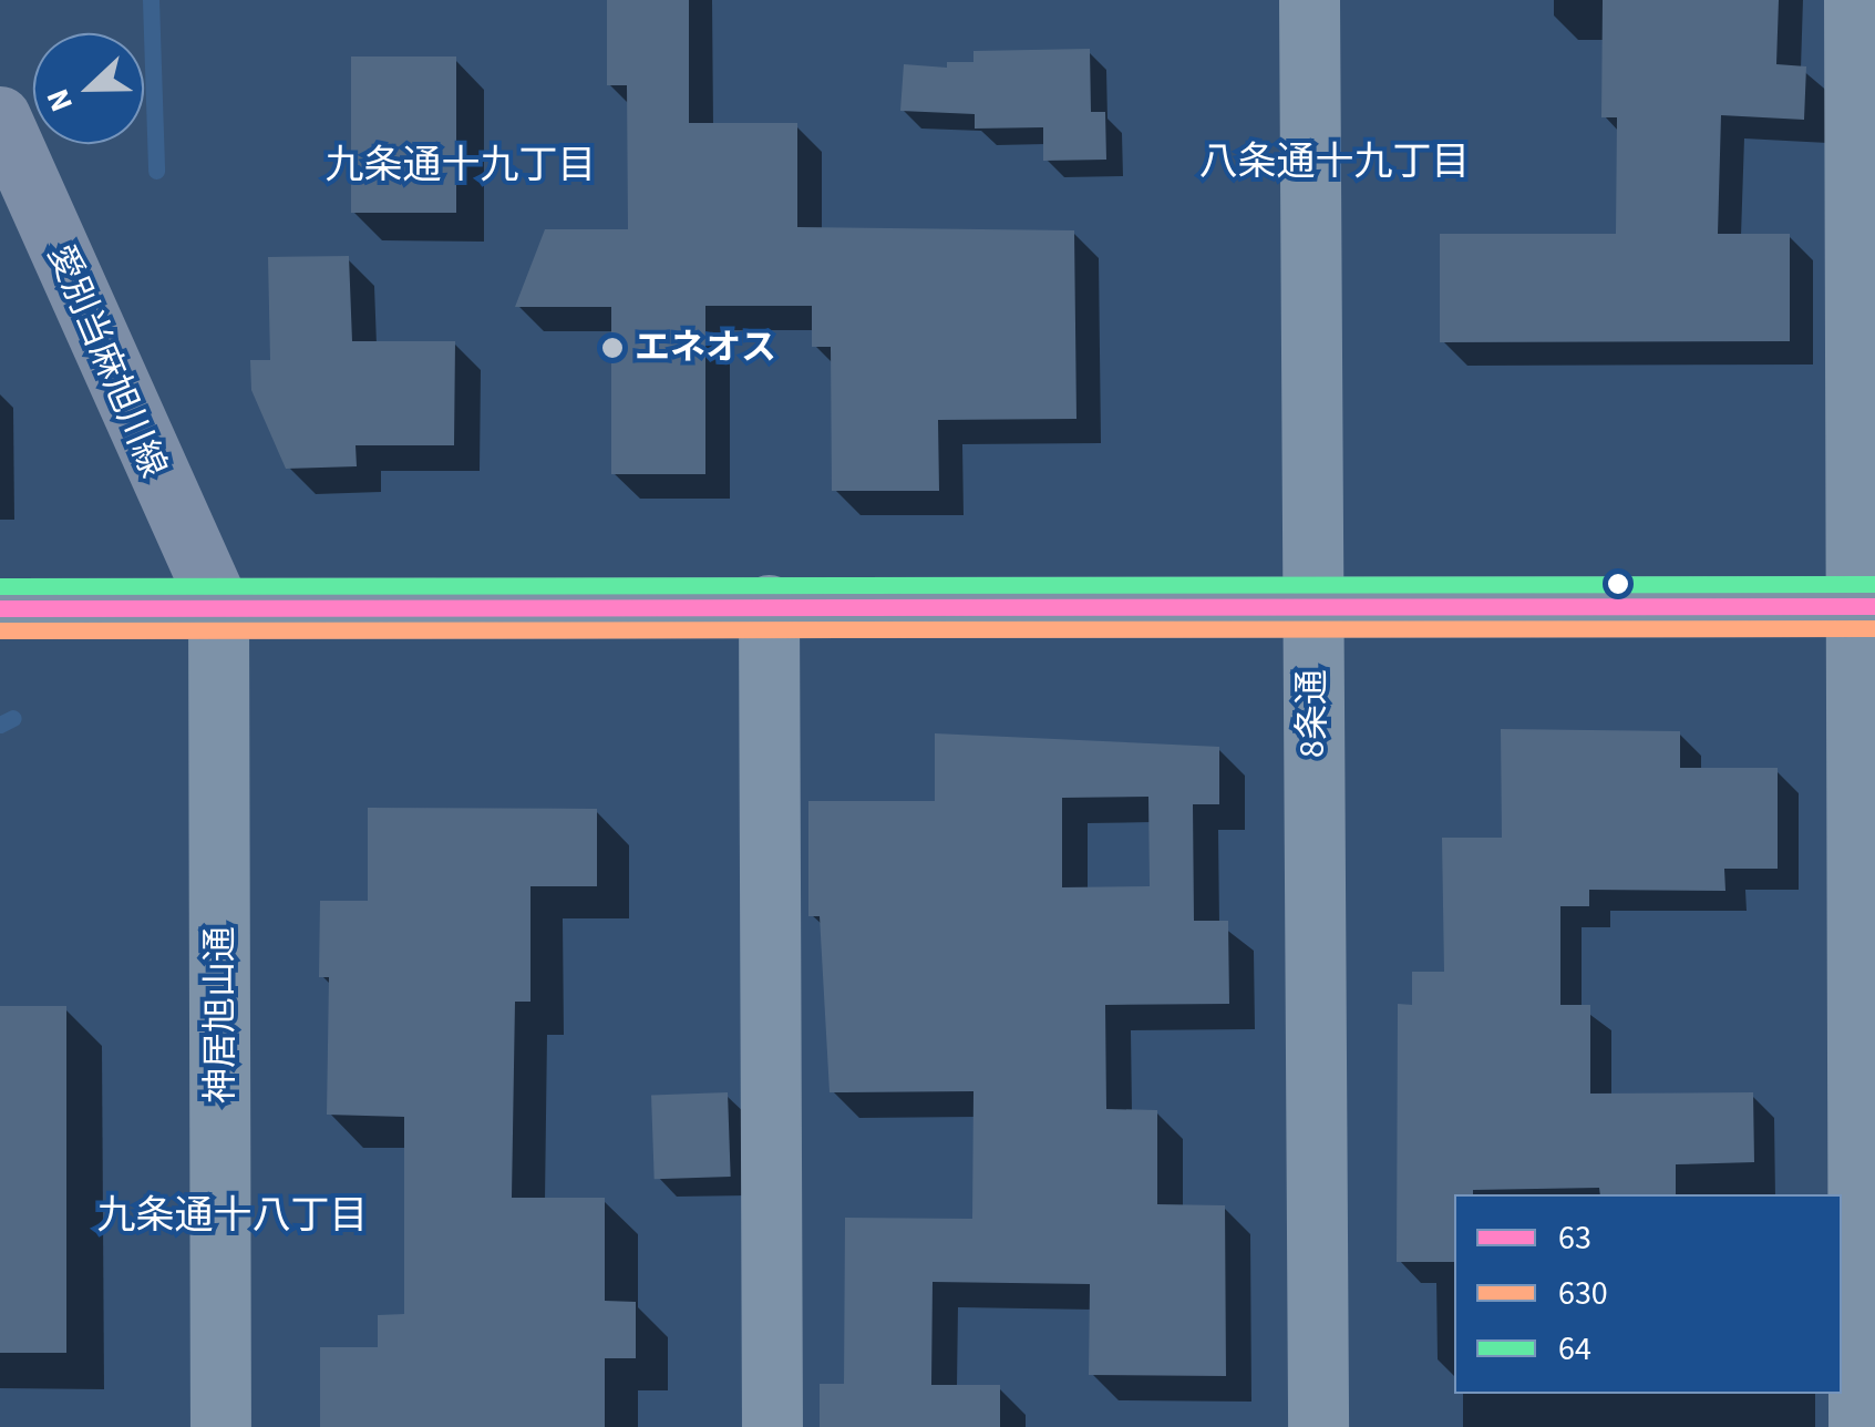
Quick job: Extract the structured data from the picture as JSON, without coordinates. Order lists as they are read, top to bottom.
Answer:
{
  "streets": {
    "main road": ["愛別当麻旭川線"],
    "street": ["8条通", "神居旭山通"]
  },
  "crossings": [
    ["愛別当麻旭川線", "神居旭山通"]
  ],
  "districts": ["八条通十九丁目", "九条通十九丁目", "九条通十八丁目"],
  "places": ["エネオス"],
  "lines": ["transit line 64", "transit line 63", "transit line 630"],
  "legend": ["63", "630", "64"],
  "north": "left"
}
